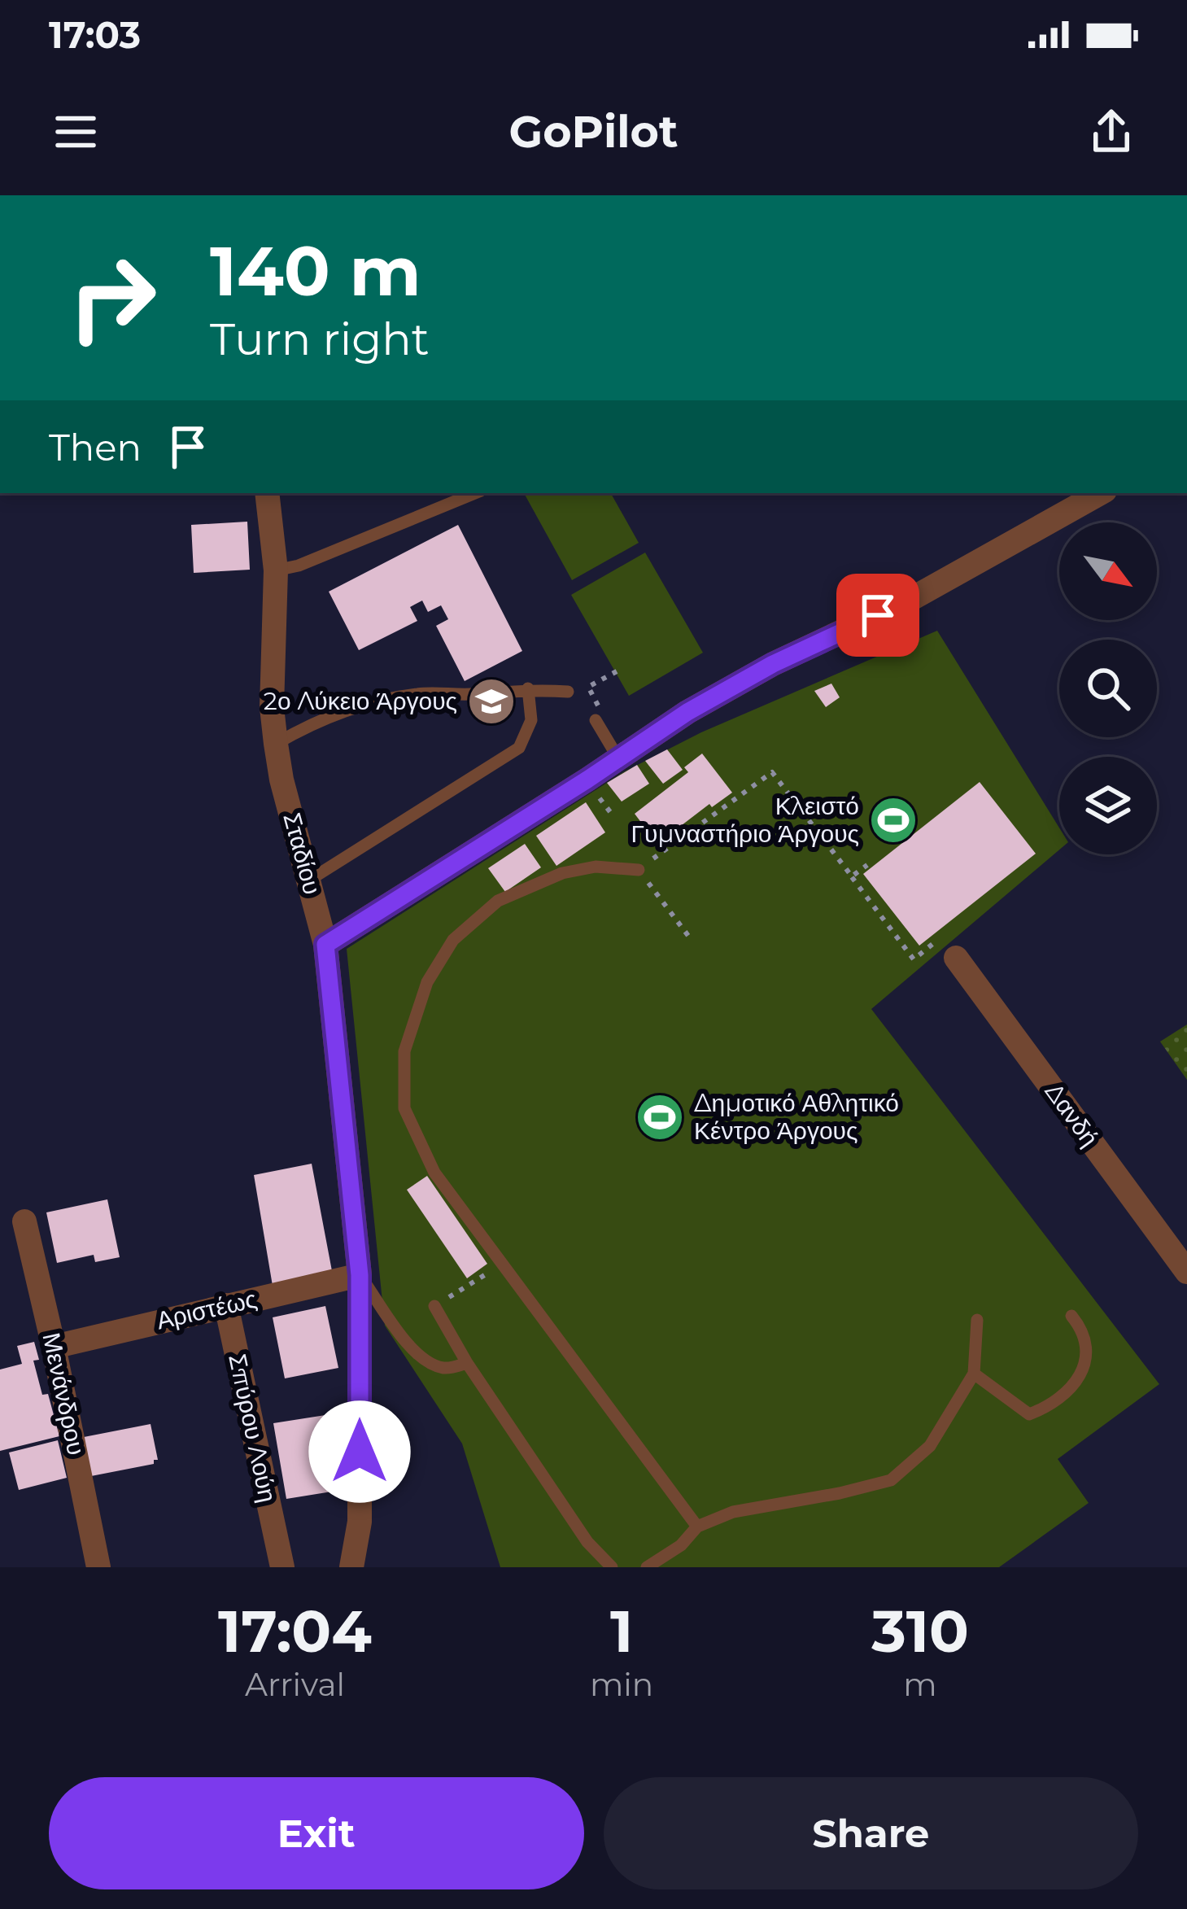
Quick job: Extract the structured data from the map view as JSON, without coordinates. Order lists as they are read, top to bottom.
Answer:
{
  "streets": {
    "street": [
      "Σταδίου",
      "Δανδή",
      "Αριστέως",
      "Μενάνδρου",
      "Σπύρου Λούη"
    ]
  },
  "crossings": [
    ["Σταδίου", "Αριστέως"],
    ["Αριστέως", "Μενάνδρου"],
    ["Αριστέως", "Σπύρου Λούη"]
  ],
  "places": {
    "school or university": ["2ο Λύκειο Άργους"],
    "sports": ["Κλειστό Γυμναστήριο Άργους", "Δημοτικό Αθλητικό Κέντρο Άργους"]
  },
  "north": "bottom right",
  "page": {
    "status": "17:03",
    "header": "GoPilot",
    "turn": ["140 m", "Turn right"],
    "then": "Then",
    "eta": [
      "17:04",
      "Arrival",
      "1",
      "min",
      "310",
      "m"
    ],
    "buttons": ["Exit", "Share"]
  }
}
